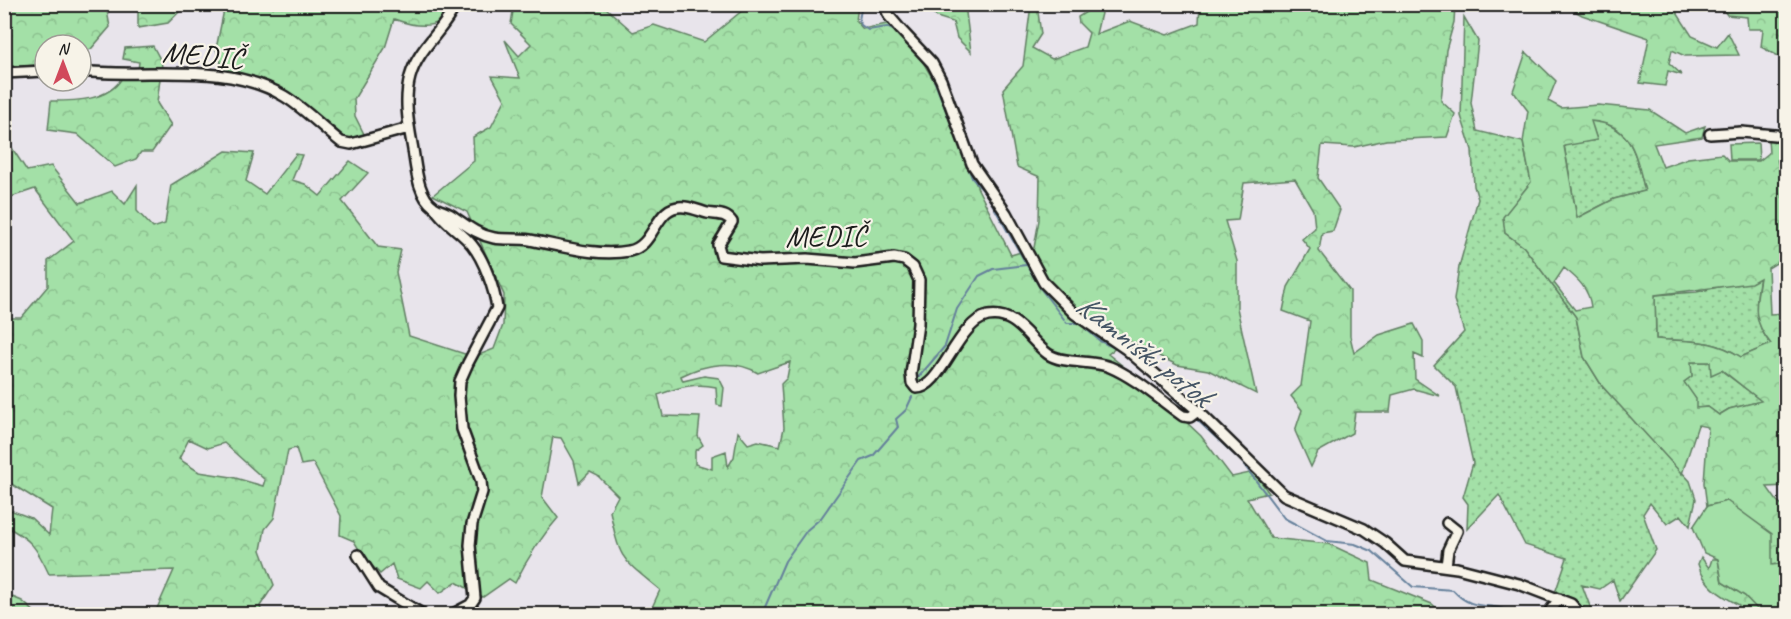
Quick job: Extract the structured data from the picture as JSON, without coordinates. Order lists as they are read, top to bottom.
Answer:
{
  "streets": {
    "street": ["MEDIČ"]
  },
  "water": ["Kamniški potok"],
  "north": "top"
}
